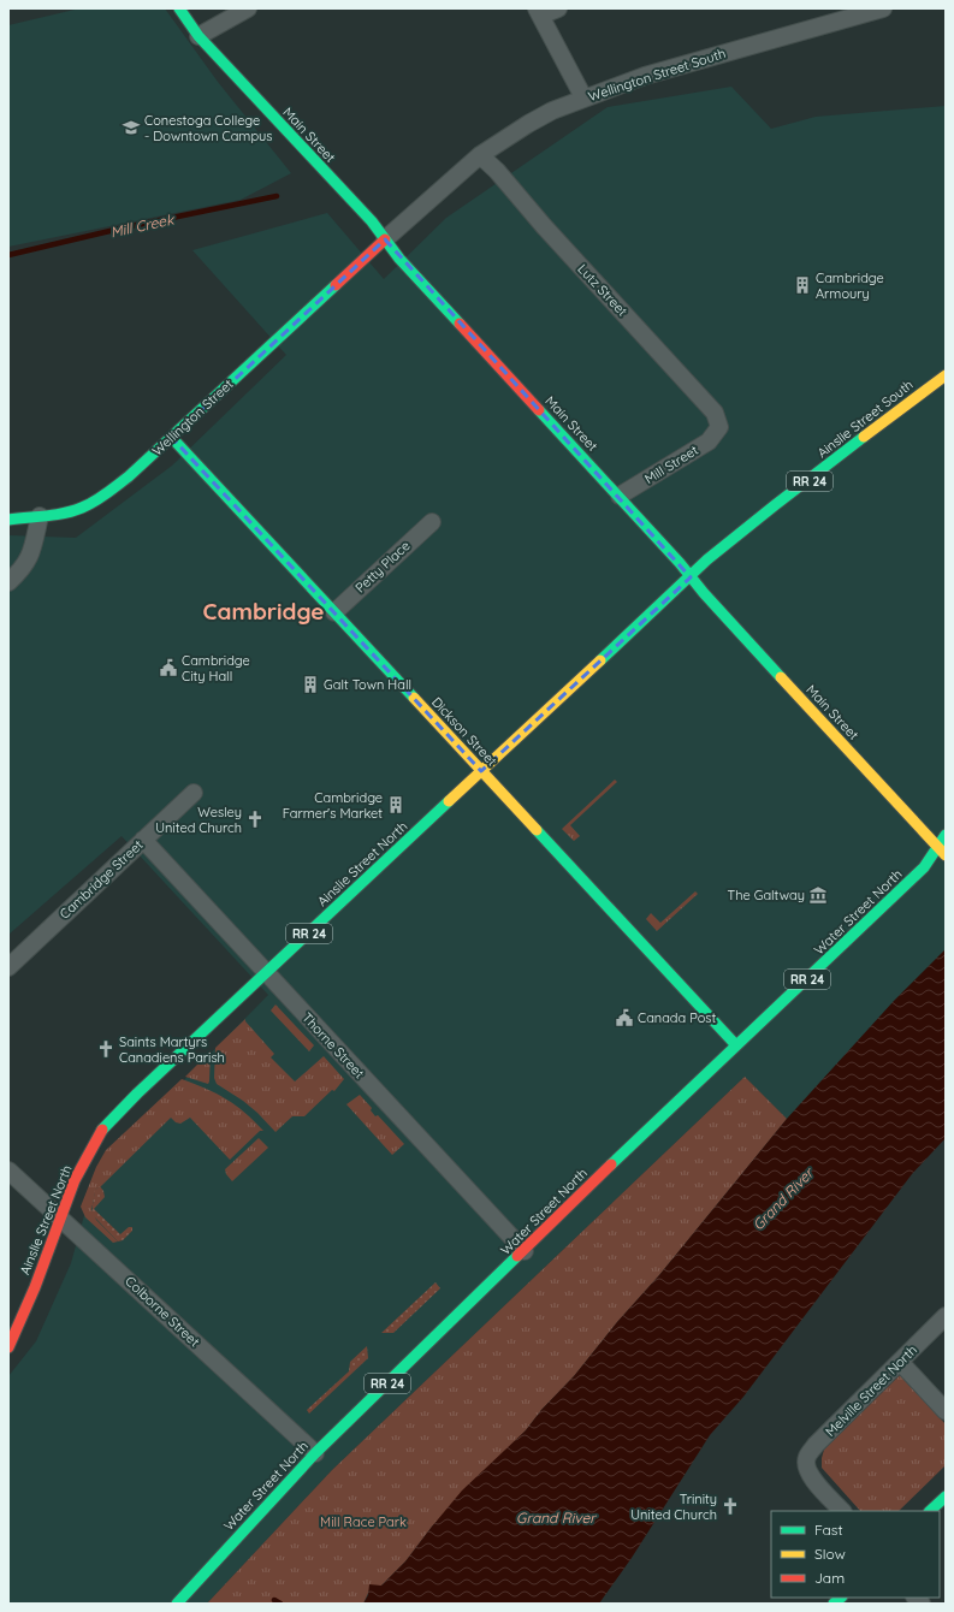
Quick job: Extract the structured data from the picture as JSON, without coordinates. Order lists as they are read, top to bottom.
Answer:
{
  "streets": {
    "main road": [
      "Main Street",
      "Wellington Street",
      "Ainslie Street South",
      "RR 24",
      "Dickson Street",
      "Ainslie Street North",
      "Water Street North"
    ],
    "street": [
      "Wellington Street South",
      "Lutz Street",
      "Mill Street",
      "Petty Place",
      "Cambridge Street",
      "Thorne Street",
      "Colborne Street",
      "Melville Street North"
    ]
  },
  "crossings": [
    ["Wellington Street South", "Main Street"],
    ["Wellington Street South", "Lutz Street"],
    ["Wellington Street South", "Wellington Street"],
    ["Main Street", "Wellington Street"],
    ["Main Street", "Ainslie Street South"],
    ["Main Street", "Mill Street"],
    ["Main Street", "RR 24"],
    ["Main Street", "Ainslie Street North"],
    ["Main Street", "Water Street North"],
    ["Lutz Street", "Mill Street"],
    ["Wellington Street", "Dickson Street"],
    ["Ainslie Street South", "Ainslie Street North"],
    ["RR 24", "Water Street North"],
    ["Petty Place", "Dickson Street"],
    ["Dickson Street", "Ainslie Street North"],
    ["Dickson Street", "Water Street North"],
    ["Ainslie Street North", "Thorne Street"],
    ["Ainslie Street North", "Colborne Street"],
    ["Cambridge Street", "Thorne Street"],
    ["Water Street North", "Thorne Street"],
    ["Water Street North", "Colborne Street"]
  ],
  "districts": ["Cambridge"],
  "water": ["Mill Creek", "Grand River"],
  "parks": ["Mill Race Park"],
  "places": {
    "school or university": ["Conestoga College - Downtown Campus"],
    "building": ["Cambridge Armoury", "Galt Town Hall", "Cambridge Farmer's Market"],
    "public building": ["Cambridge City Hall", "Canada Post"],
    "church": ["Wesley United Church", "Saints Martyrs Canadiens Parish", "Trinity United Church"],
    "museum": ["The Galtway"]
  },
  "legend": ["Fast", "Slow", "Jam"]
}
